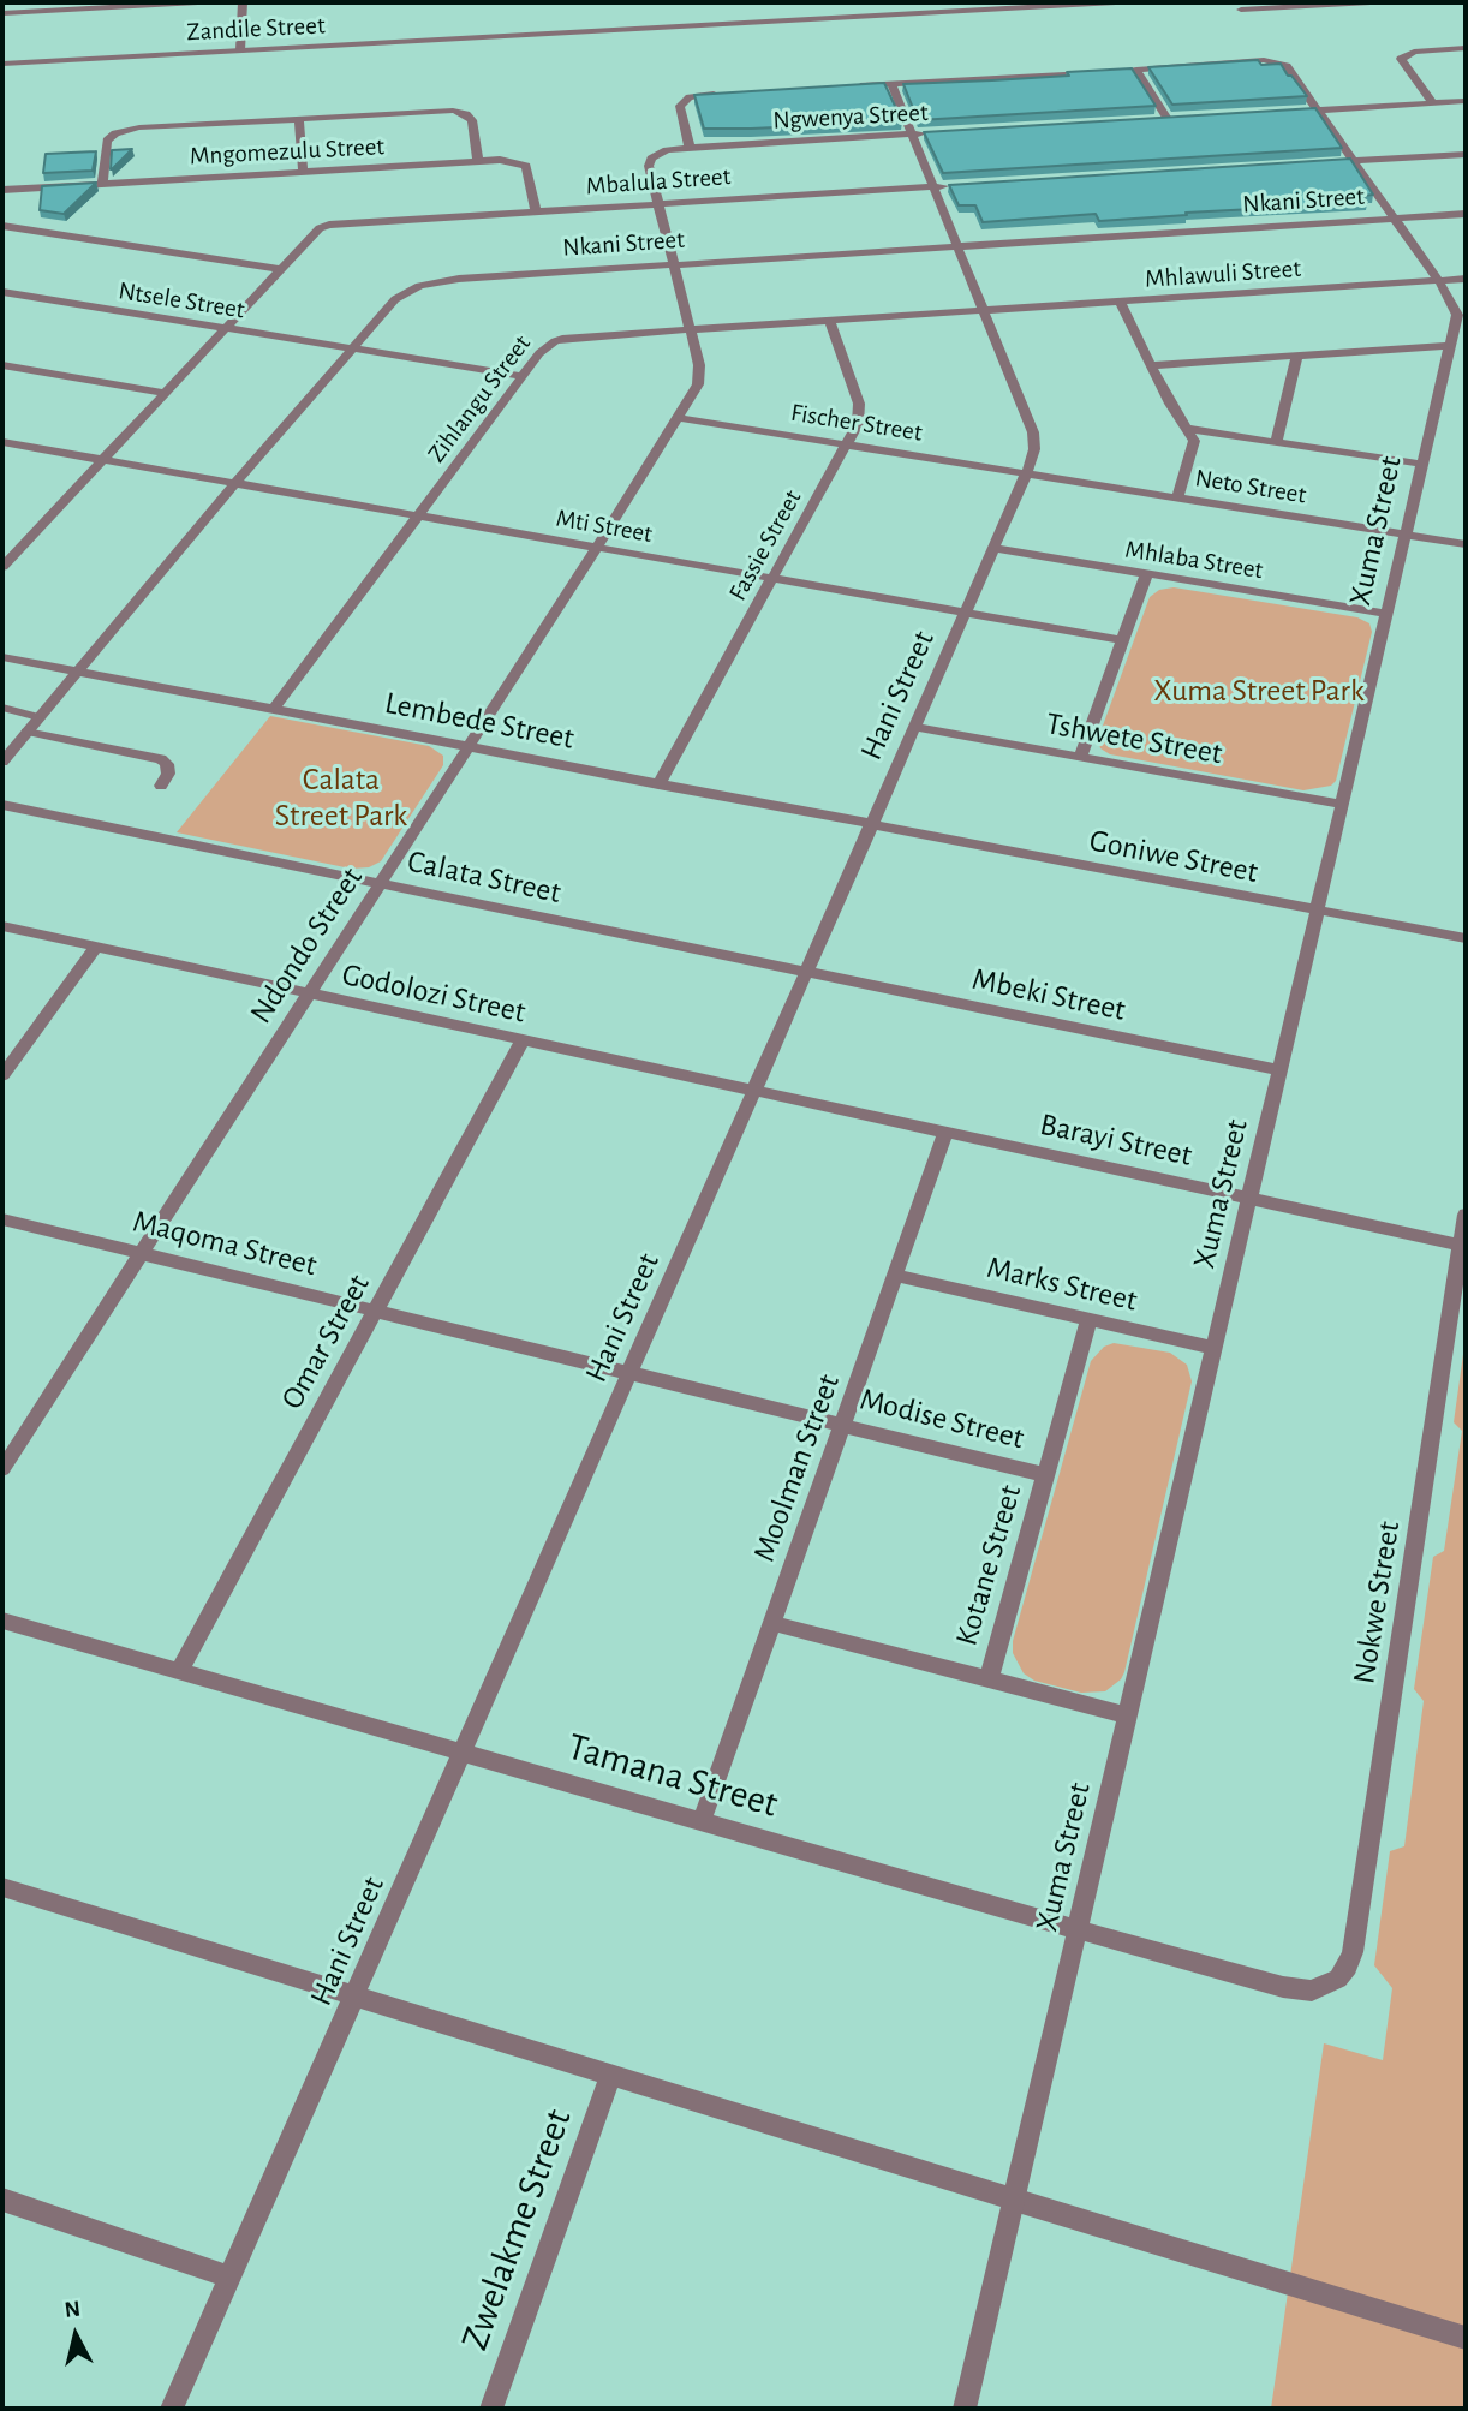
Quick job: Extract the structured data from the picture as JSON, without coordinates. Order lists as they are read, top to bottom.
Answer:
{
  "streets": {
    "street": [
      "Zandile Street",
      "Ngwenya Street",
      "Mngomezulu Street",
      "Mbalula Street",
      "Nkani Street",
      "Mhlawuli Street",
      "Ntsele Street",
      "Zihlangu Street",
      "Fischer Street",
      "Neto Street",
      "Mti Street",
      "Xuma Street",
      "Fassie Street",
      "Mhlaba Street",
      "Hani Street",
      "Lembede Street",
      "Tshwete Street",
      "Goniwe Street",
      "Calata Street",
      "Ndondo Street",
      "Godolozi Street",
      "Mbeki Street",
      "Barayi Street",
      "Maqoma Street",
      "Marks Street",
      "Omar Street",
      "Modise Street",
      "Moolman Street",
      "Kotane Street",
      "Nokwe Street",
      "Tamana Street",
      "Zwelakme Street"
    ]
  },
  "crossings": [
    ["Ngwenya Street", "Mbalula Street"],
    ["Ngwenya Street", "Nkani Street"],
    ["Ngwenya Street", "Hani Street"],
    ["Ngwenya Street", "Ndondo Street"],
    ["Mngomezulu Street", "Mbalula Street"],
    ["Mbalula Street", "Ntsele Street"],
    ["Mbalula Street", "Mti Street"],
    ["Mbalula Street", "Hani Street"],
    ["Nkani Street", "Ntsele Street"],
    ["Nkani Street", "Mti Street"],
    ["Nkani Street", "Xuma Street"],
    ["Nkani Street", "Hani Street"],
    ["Nkani Street", "Lembede Street"],
    ["Nkani Street", "Ndondo Street"],
    ["Mhlawuli Street", "Zihlangu Street"],
    ["Mhlawuli Street", "Xuma Street"],
    ["Mhlawuli Street", "Hani Street"],
    ["Ntsele Street", "Zihlangu Street"],
    ["Zihlangu Street", "Mti Street"],
    ["Zihlangu Street", "Fassie Street"],
    ["Zihlangu Street", "Hani Street"],
    ["Zihlangu Street", "Lembede Street"],
    ["Zihlangu Street", "Ndondo Street"],
    ["Fischer Street", "Neto Street"],
    ["Fischer Street", "Fassie Street"],
    ["Fischer Street", "Hani Street"],
    ["Fischer Street", "Ndondo Street"],
    ["Neto Street", "Xuma Street"],
    ["Neto Street", "Hani Street"],
    ["Mti Street", "Fassie Street"],
    ["Mti Street", "Hani Street"],
    ["Mti Street", "Ndondo Street"],
    ["Xuma Street", "Mhlaba Street"],
    ["Xuma Street", "Tshwete Street"],
    ["Xuma Street", "Goniwe Street"],
    ["Xuma Street", "Mbeki Street"],
    ["Xuma Street", "Barayi Street"],
    ["Xuma Street", "Marks Street"],
    ["Xuma Street", "Tamana Street"],
    ["Fassie Street", "Lembede Street"],
    ["Mhlaba Street", "Hani Street"],
    ["Hani Street", "Lembede Street"],
    ["Hani Street", "Tshwete Street"],
    ["Hani Street", "Goniwe Street"],
    ["Hani Street", "Calata Street"],
    ["Hani Street", "Godolozi Street"],
    ["Hani Street", "Mbeki Street"],
    ["Hani Street", "Barayi Street"],
    ["Hani Street", "Maqoma Street"],
    ["Hani Street", "Modise Street"],
    ["Hani Street", "Tamana Street"],
    ["Lembede Street", "Goniwe Street"],
    ["Lembede Street", "Ndondo Street"],
    ["Calata Street", "Ndondo Street"],
    ["Calata Street", "Mbeki Street"],
    ["Ndondo Street", "Godolozi Street"],
    ["Ndondo Street", "Maqoma Street"],
    ["Godolozi Street", "Barayi Street"],
    ["Godolozi Street", "Omar Street"],
    ["Barayi Street", "Moolman Street"],
    ["Barayi Street", "Nokwe Street"],
    ["Maqoma Street", "Omar Street"],
    ["Maqoma Street", "Modise Street"],
    ["Marks Street", "Moolman Street"],
    ["Marks Street", "Kotane Street"],
    ["Omar Street", "Tamana Street"],
    ["Modise Street", "Moolman Street"],
    ["Modise Street", "Kotane Street"],
    ["Moolman Street", "Tamana Street"],
    ["Nokwe Street", "Tamana Street"]
  ],
  "parks": ["Xuma Street Park", "Calata Street Park"],
  "north": "top"
}
